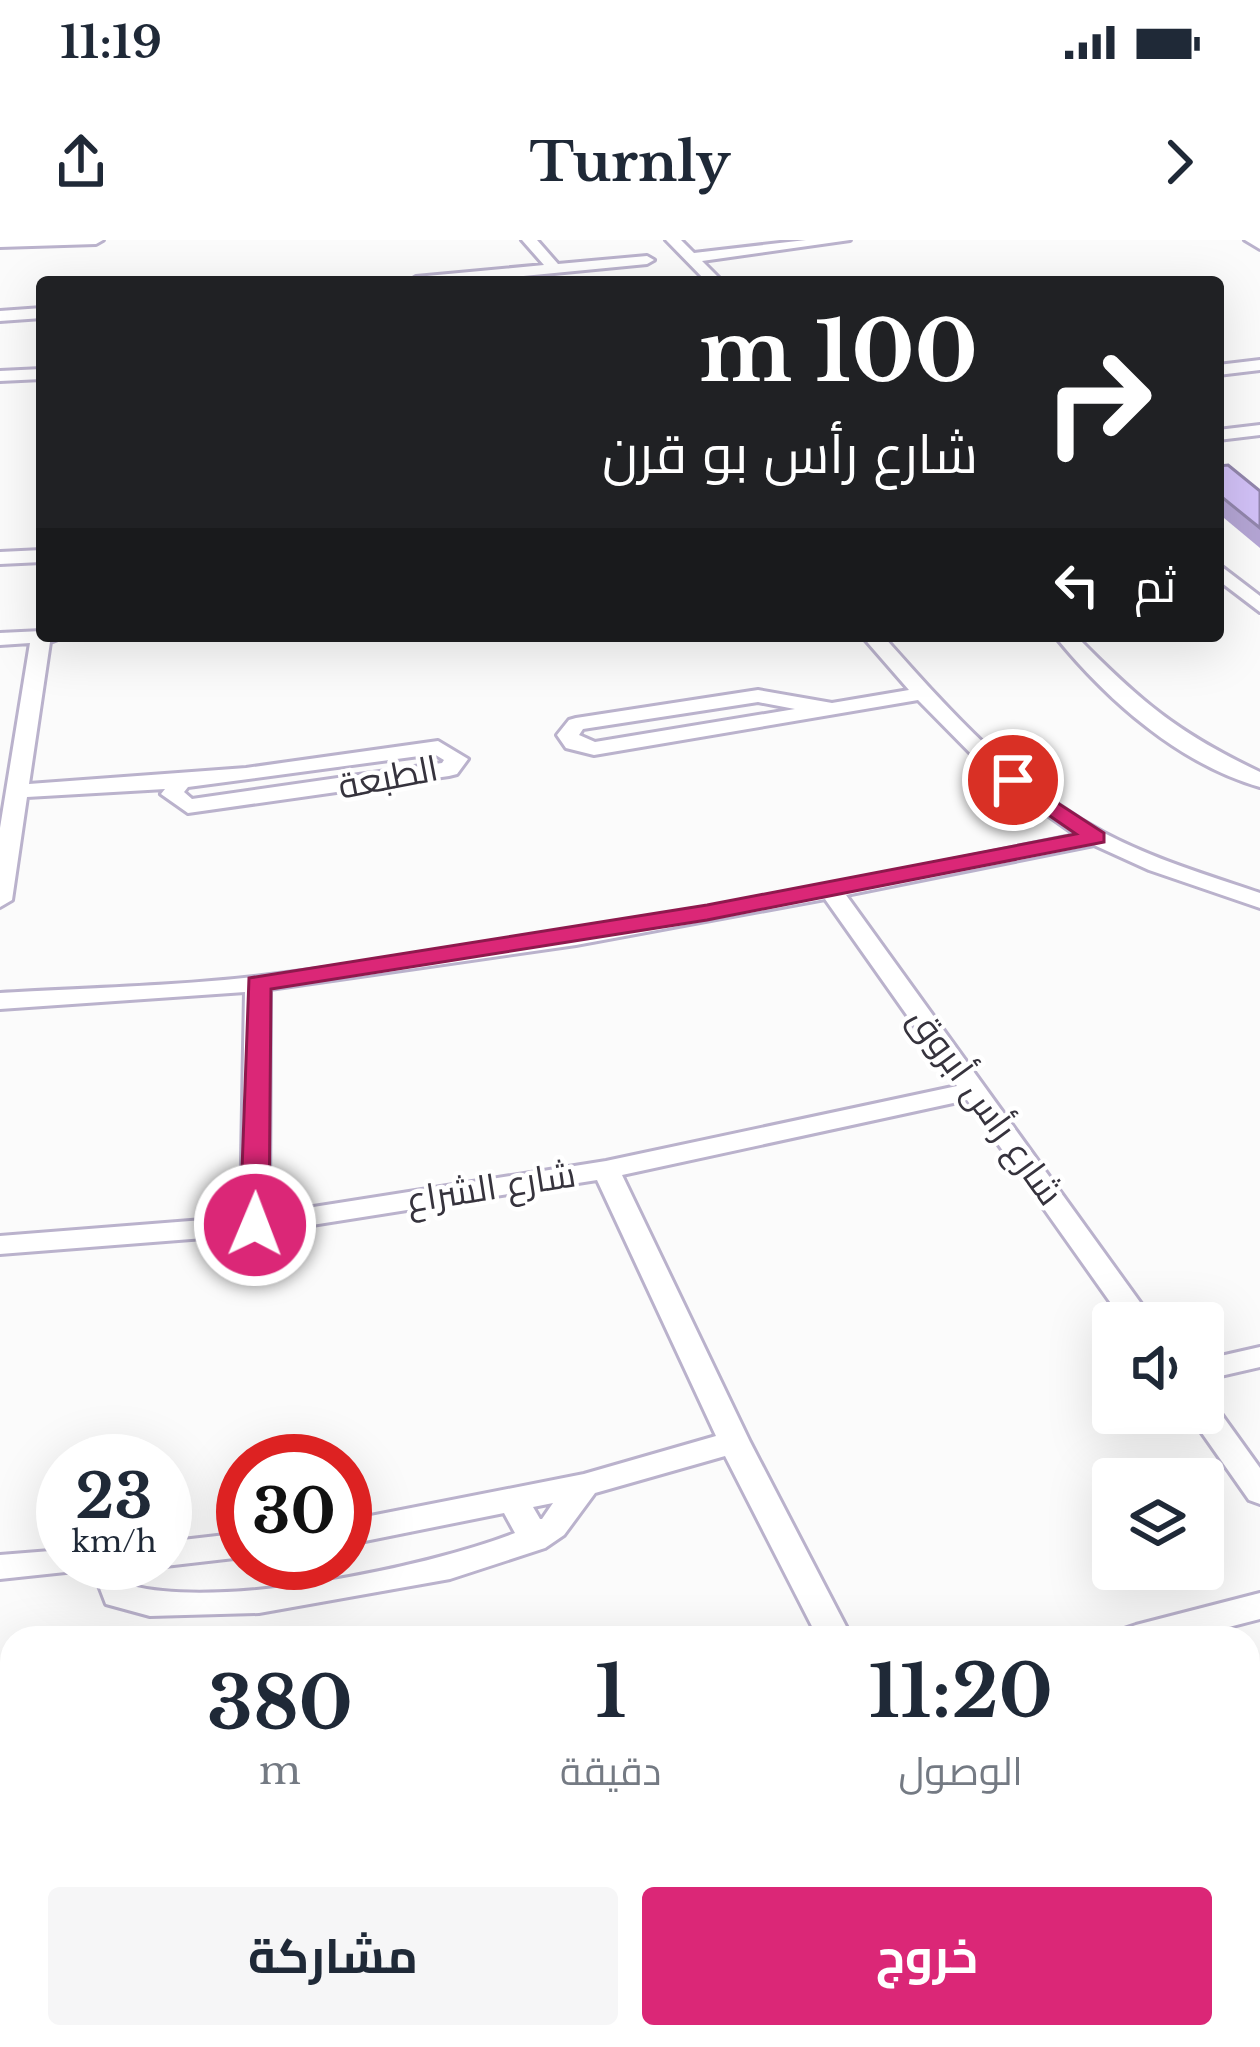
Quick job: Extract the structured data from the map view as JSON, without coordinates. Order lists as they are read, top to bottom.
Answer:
{
  "streets": {
    "street": ["الطبعة", "شارع رأس أبروق", "شارع الشراع"]
  },
  "crossings": [
    ["شارع رأس أبروق", "شارع الشراع"]
  ],
  "page": {
    "status": "11:19",
    "header": "Turnly",
    "turn": ["100 m", "شارع رأس بو قرن"],
    "then": "ثم",
    "speed": "23 km/h",
    "limit": "30",
    "eta": [
      "11:20",
      "الوصول",
      "1",
      "دقيقة",
      "380",
      "m"
    ],
    "buttons": ["خروج", "مشاركة"]
  }
}
